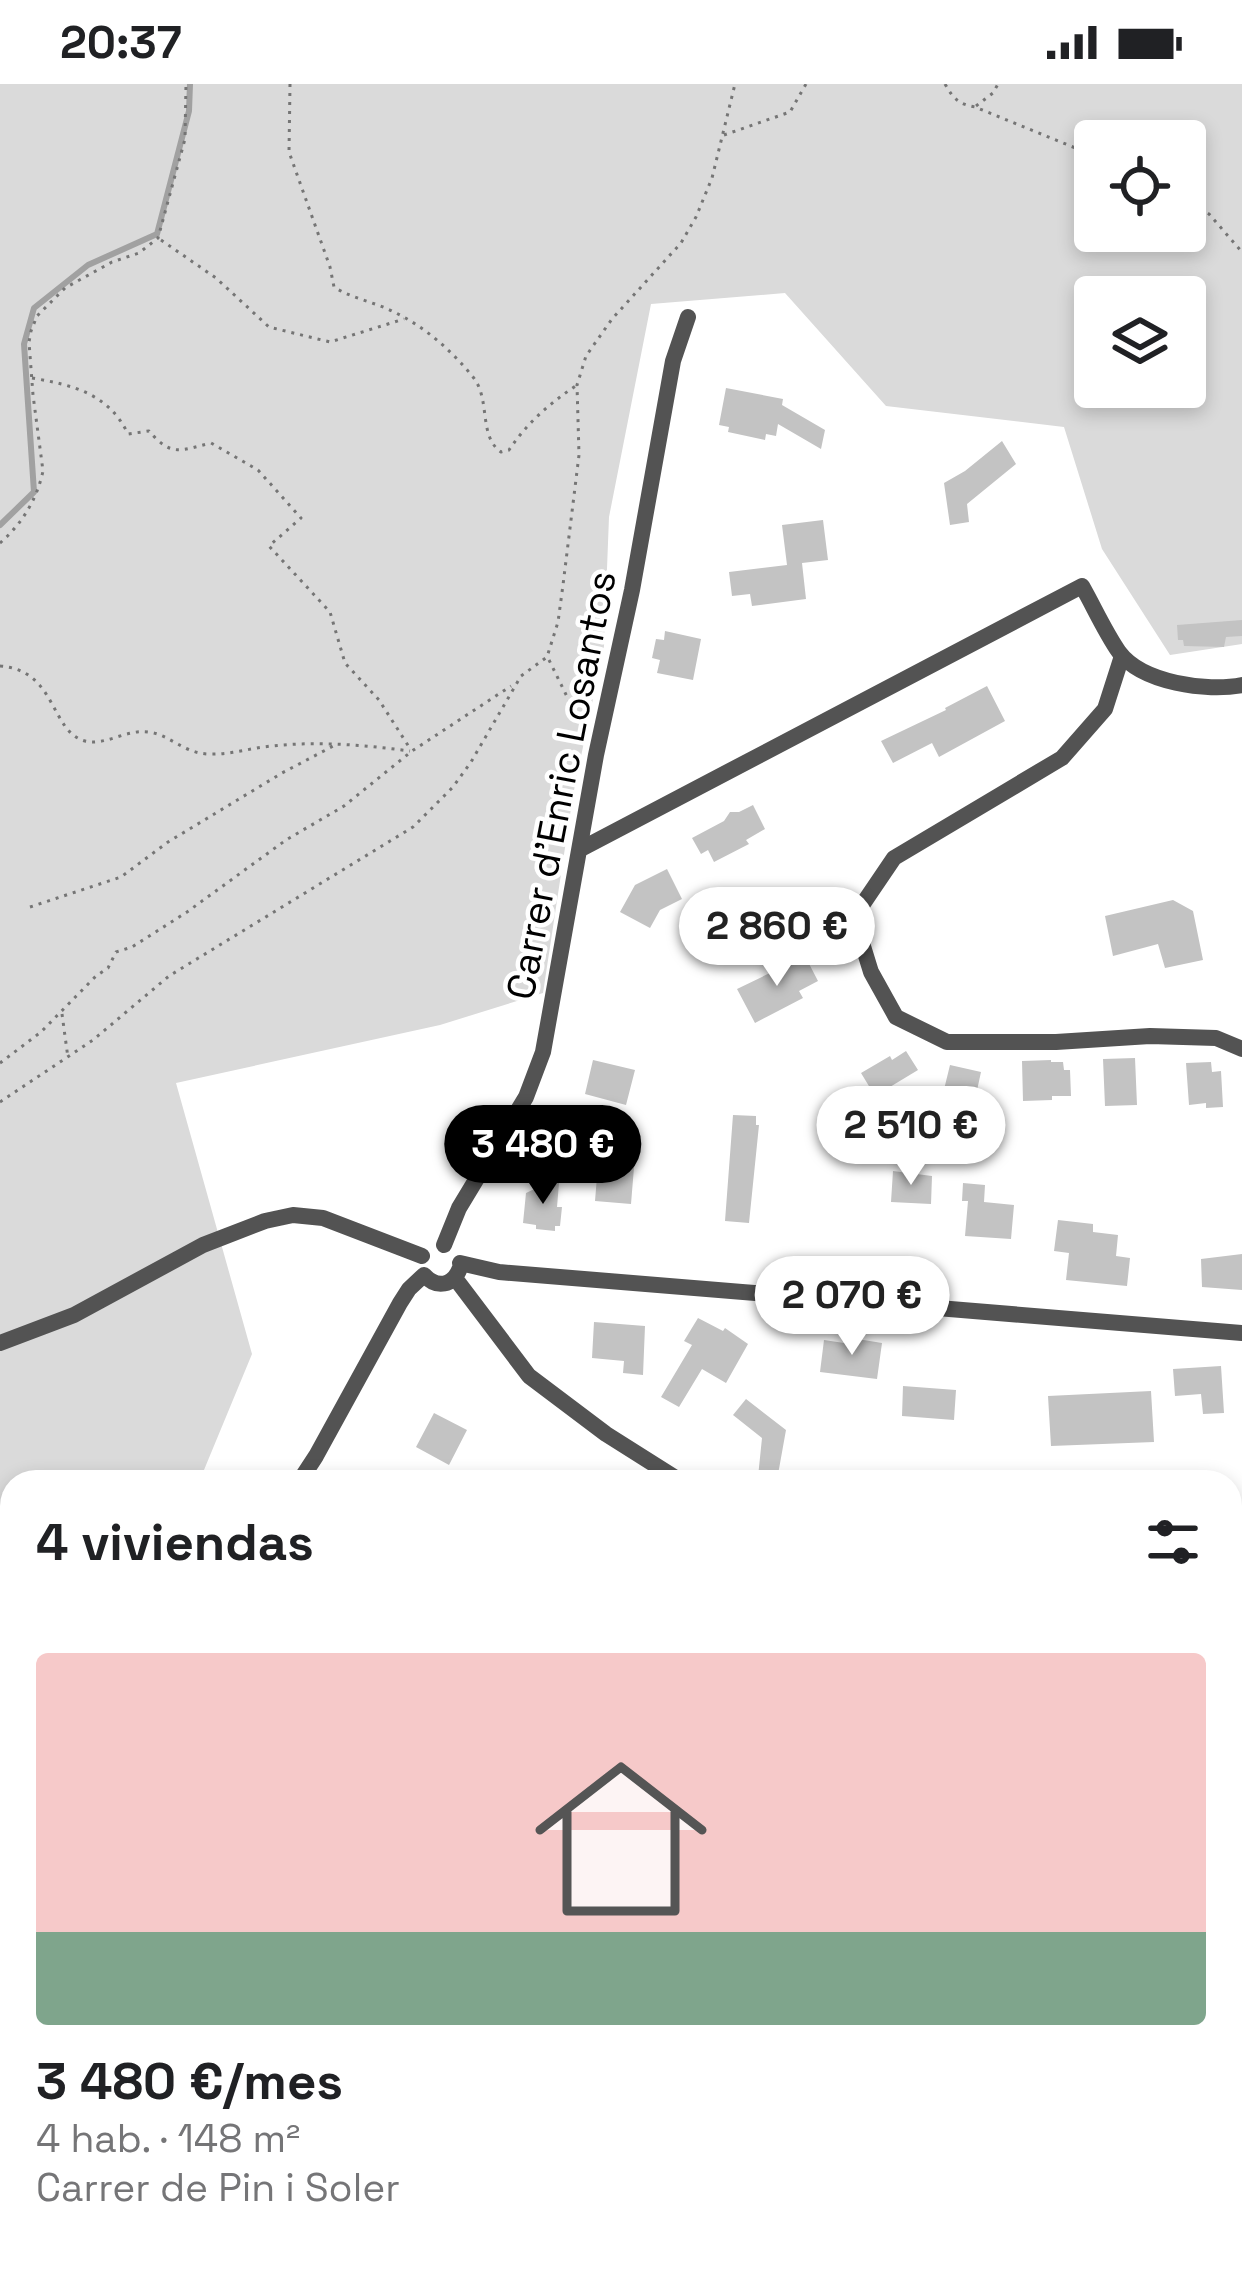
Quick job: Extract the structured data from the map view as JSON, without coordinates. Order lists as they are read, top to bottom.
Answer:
{
  "streets": {
    "street": ["Carrer d'Enric Losantos"]
  },
  "page": {
    "status": "20:37",
    "price": [
      "2 860 €",
      "2 510 €",
      "3 480 €",
      "2 070 €"
    ],
    "heading": "4 viviendas",
    "list": [
      {
        "name": "3 480 €/mes",
        "note": "4 hab. · 148 m² · Carrer de Pin i Soler"
      }
    ]
  }
}
